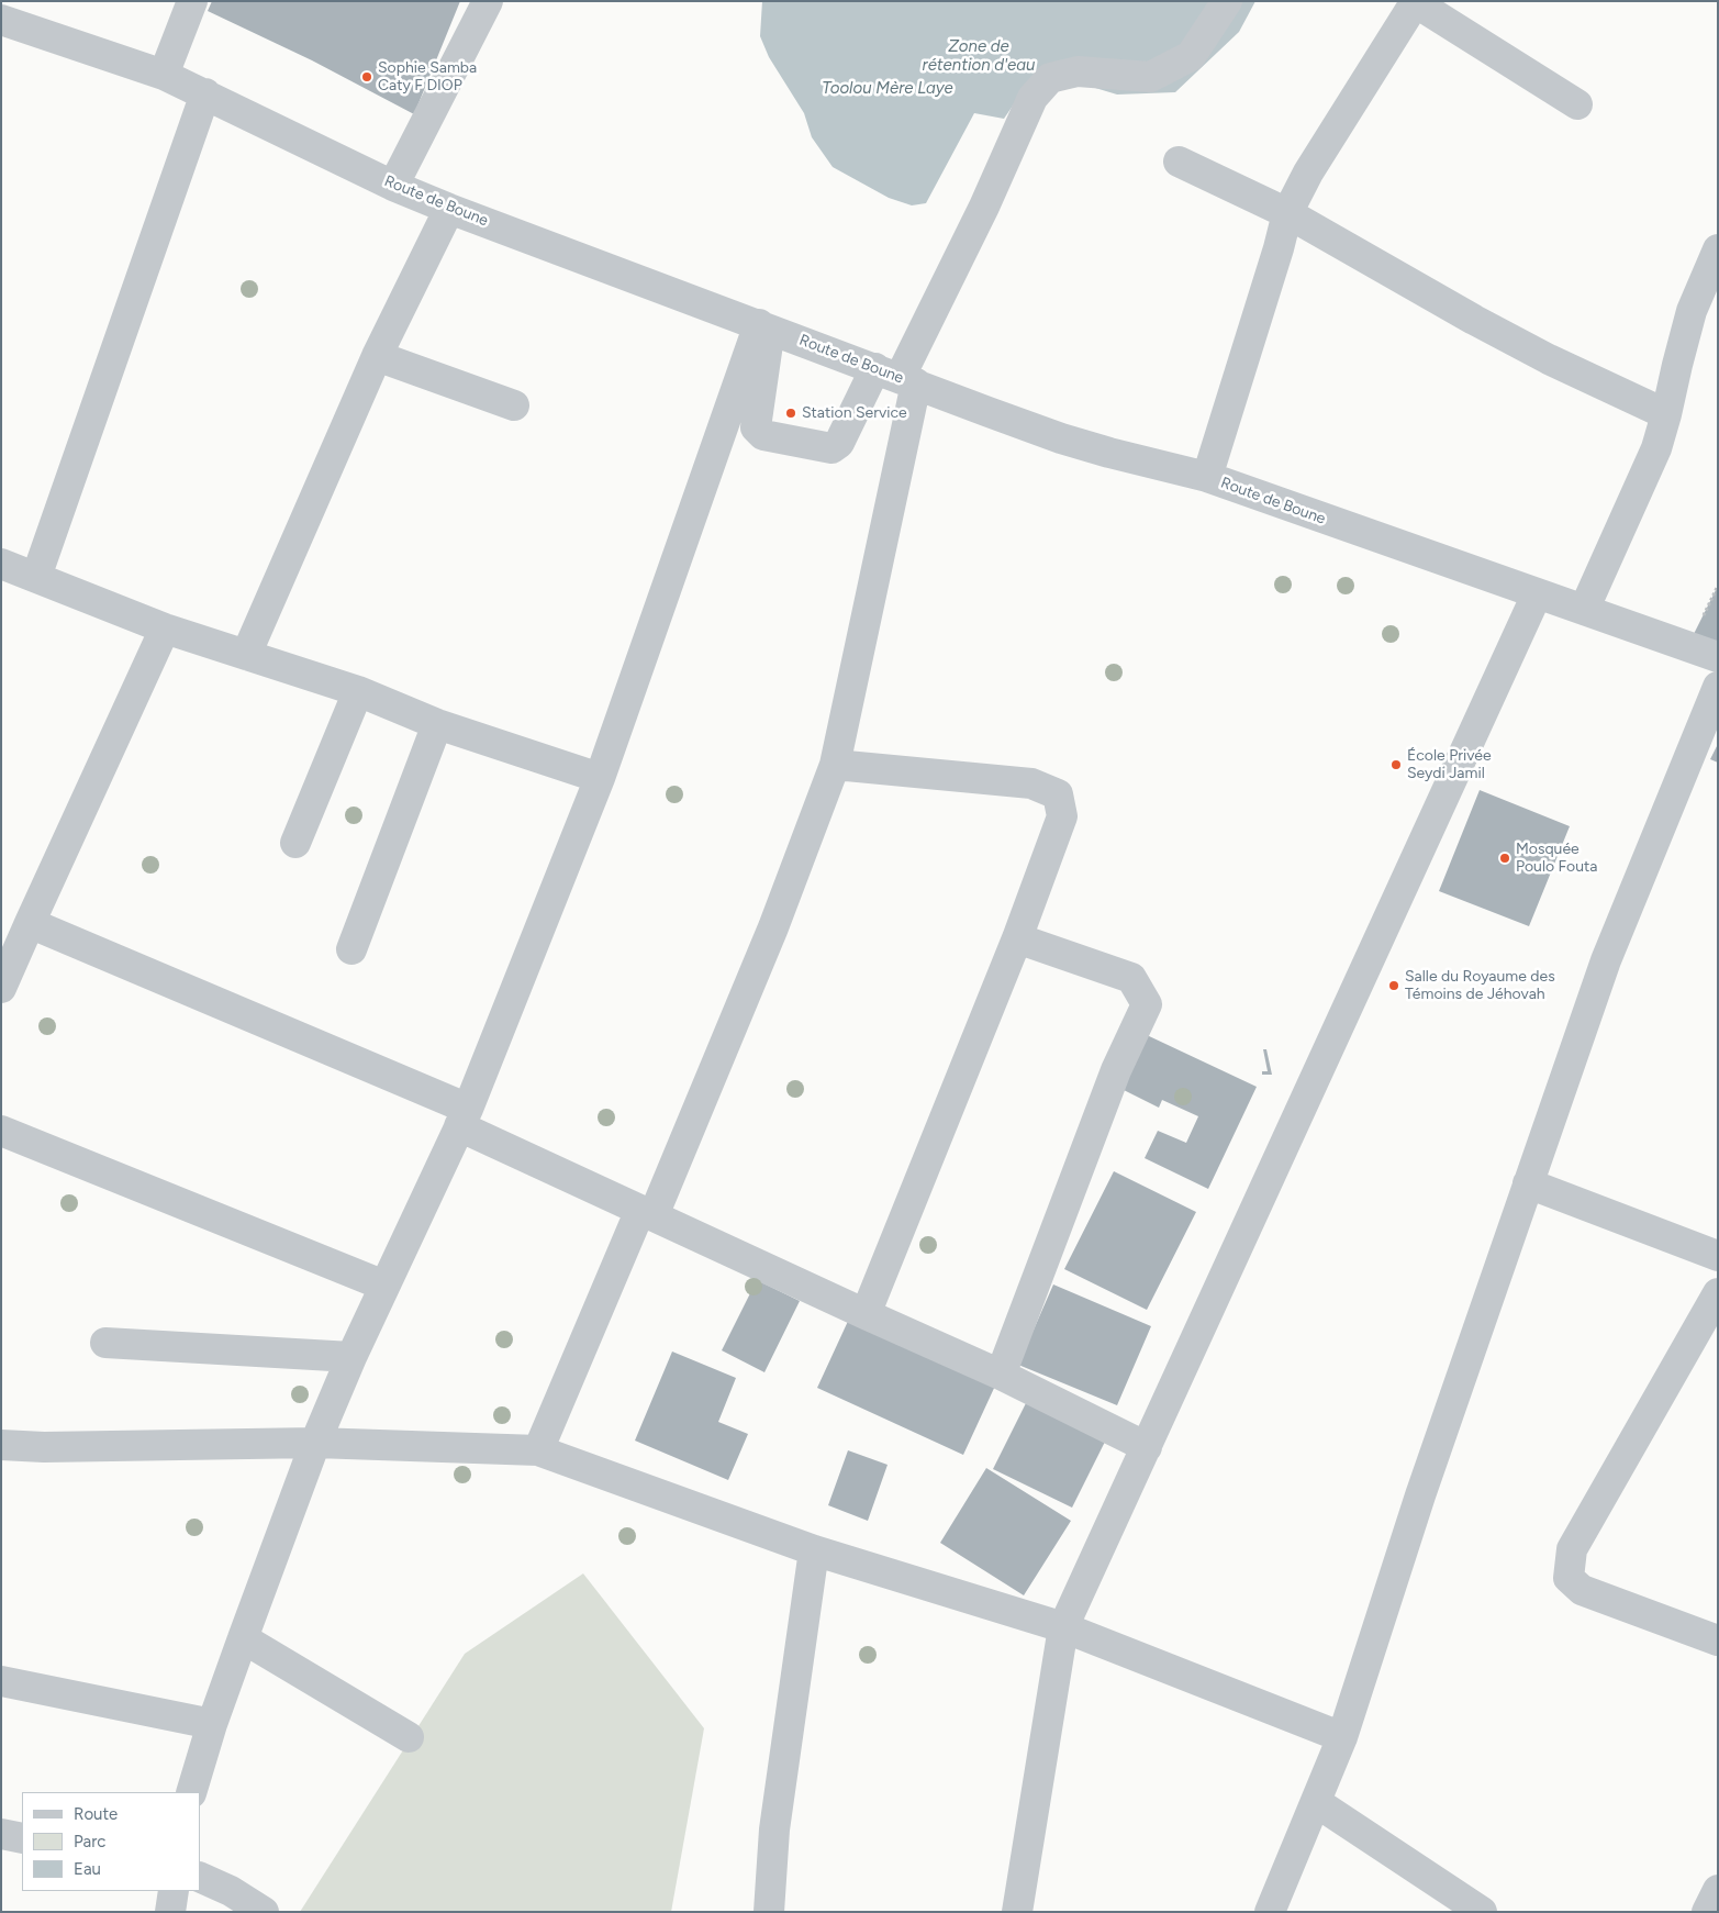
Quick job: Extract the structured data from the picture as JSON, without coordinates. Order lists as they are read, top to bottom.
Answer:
{
  "streets": {
    "street": ["Route de Boune"]
  },
  "water": ["Zone de rétention d'eau", "Toolou Mère Laye"],
  "places": [
    "Sophie Samba Caty F DIOP",
    "Station Service",
    "École Privée Seydi Jamil",
    "Mosquée Poulo Fouta",
    "Salle du Royaume des Témoins de Jéhovah"
  ],
  "legend": ["Route", "Parc", "Eau"]
}
